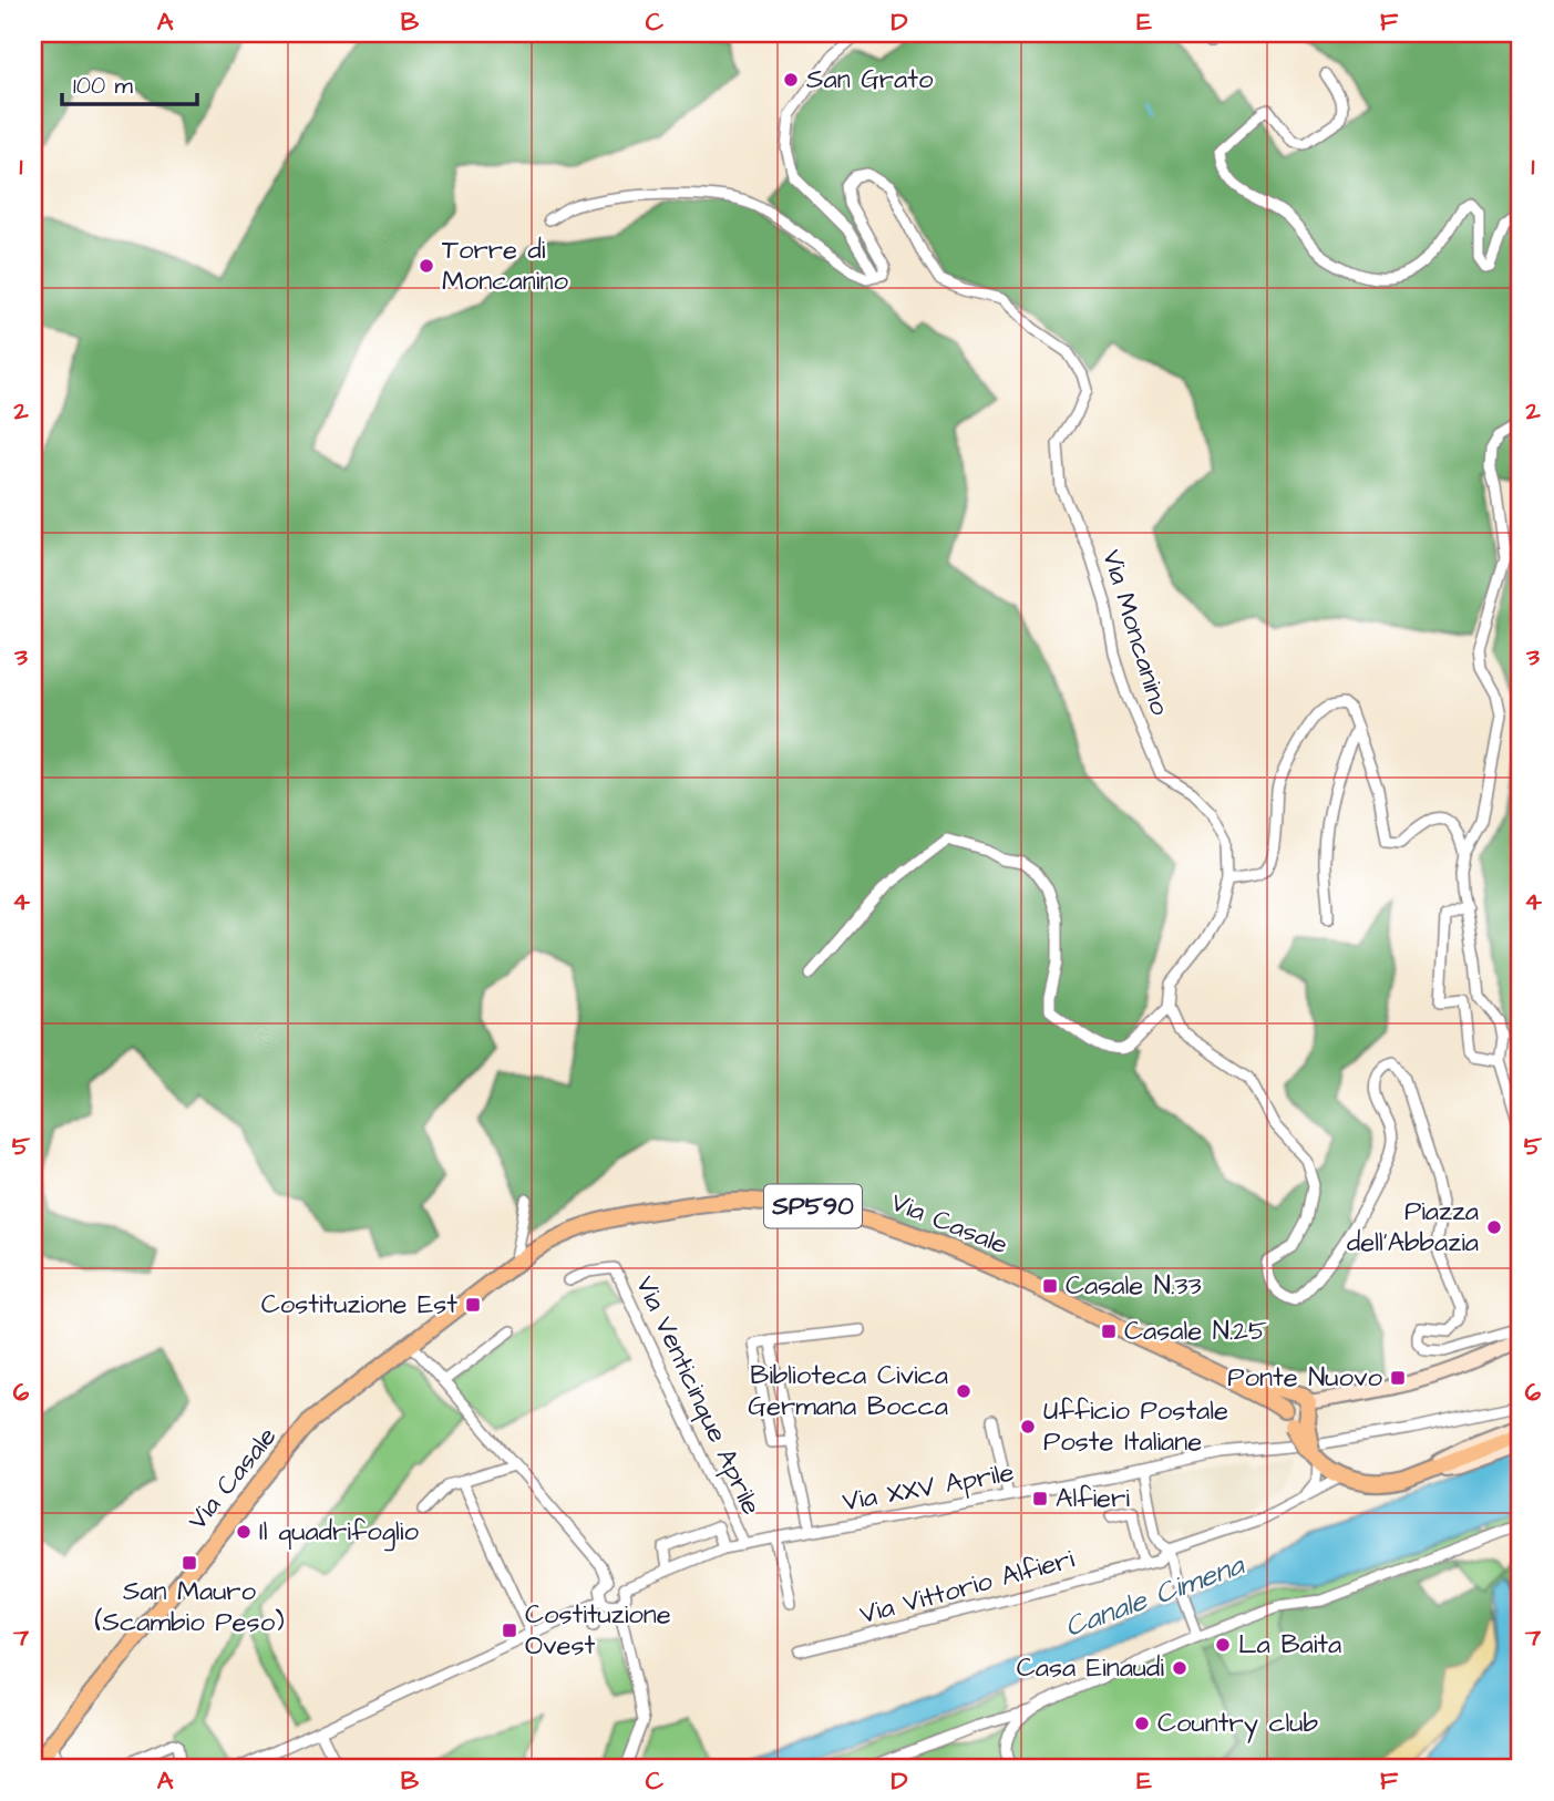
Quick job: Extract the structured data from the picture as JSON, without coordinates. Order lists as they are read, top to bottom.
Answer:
{
  "streets": {
    "main road": ["SP590", "Via Casale"],
    "street": [
      "Via Moncanino",
      "Via Venticinque Aprile",
      "Via XXV Aprile",
      "Via Vittorio Alfieri"
    ]
  },
  "crossings": [
    ["SP590", "Via Casale"],
    ["Via Venticinque Aprile", "Via XXV Aprile"]
  ],
  "water": ["Canale Cimena"],
  "places": {
    "other": [
      "San Grato",
      "Torre di Moncanino",
      "Piazza dell'Abbazia",
      "Biblioteca Civica Germana Bocca",
      "Ufficio Postale Poste Italiane",
      "Il quadrifoglio",
      "La Baita",
      "Casa Einaudi",
      "Country club"
    ],
    "transit": [
      "Casale N.33",
      "Costituzione Est",
      "Casale N.25",
      "Ponte Nuovo",
      "Alfieri",
      "San Mauro (Scambio Peso)",
      "Costituzione Ovest"
    ]
  },
  "scale_bar": "100 m",
  "grid": {
    "columns": [
      "A",
      "B",
      "C",
      "D",
      "E",
      "F"
    ],
    "rows": [
      "1",
      "2",
      "3",
      "4",
      "5",
      "6",
      "7"
    ]
  }
}
